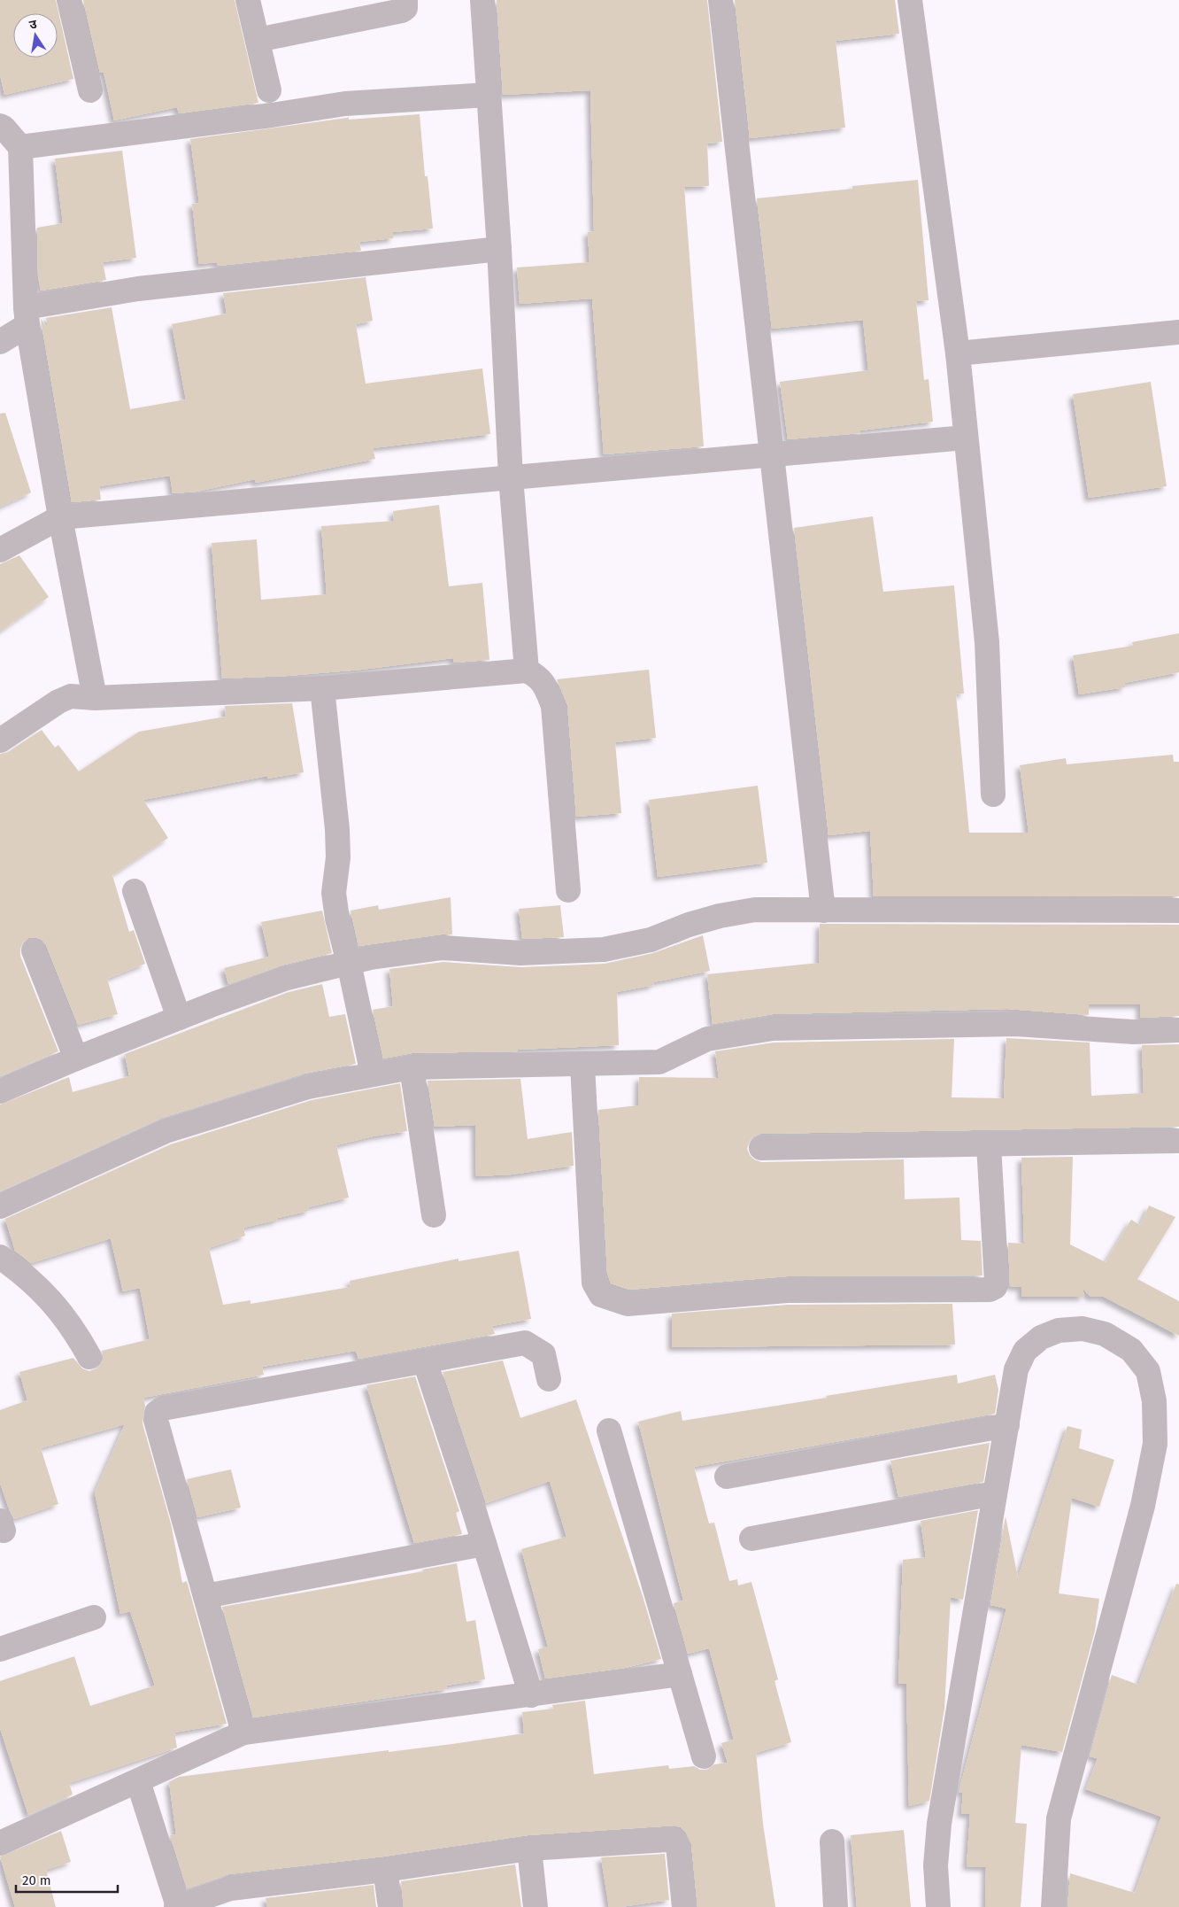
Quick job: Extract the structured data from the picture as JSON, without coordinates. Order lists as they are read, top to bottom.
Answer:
{
  "scale_bar": "20 m",
  "north": "top"
}
